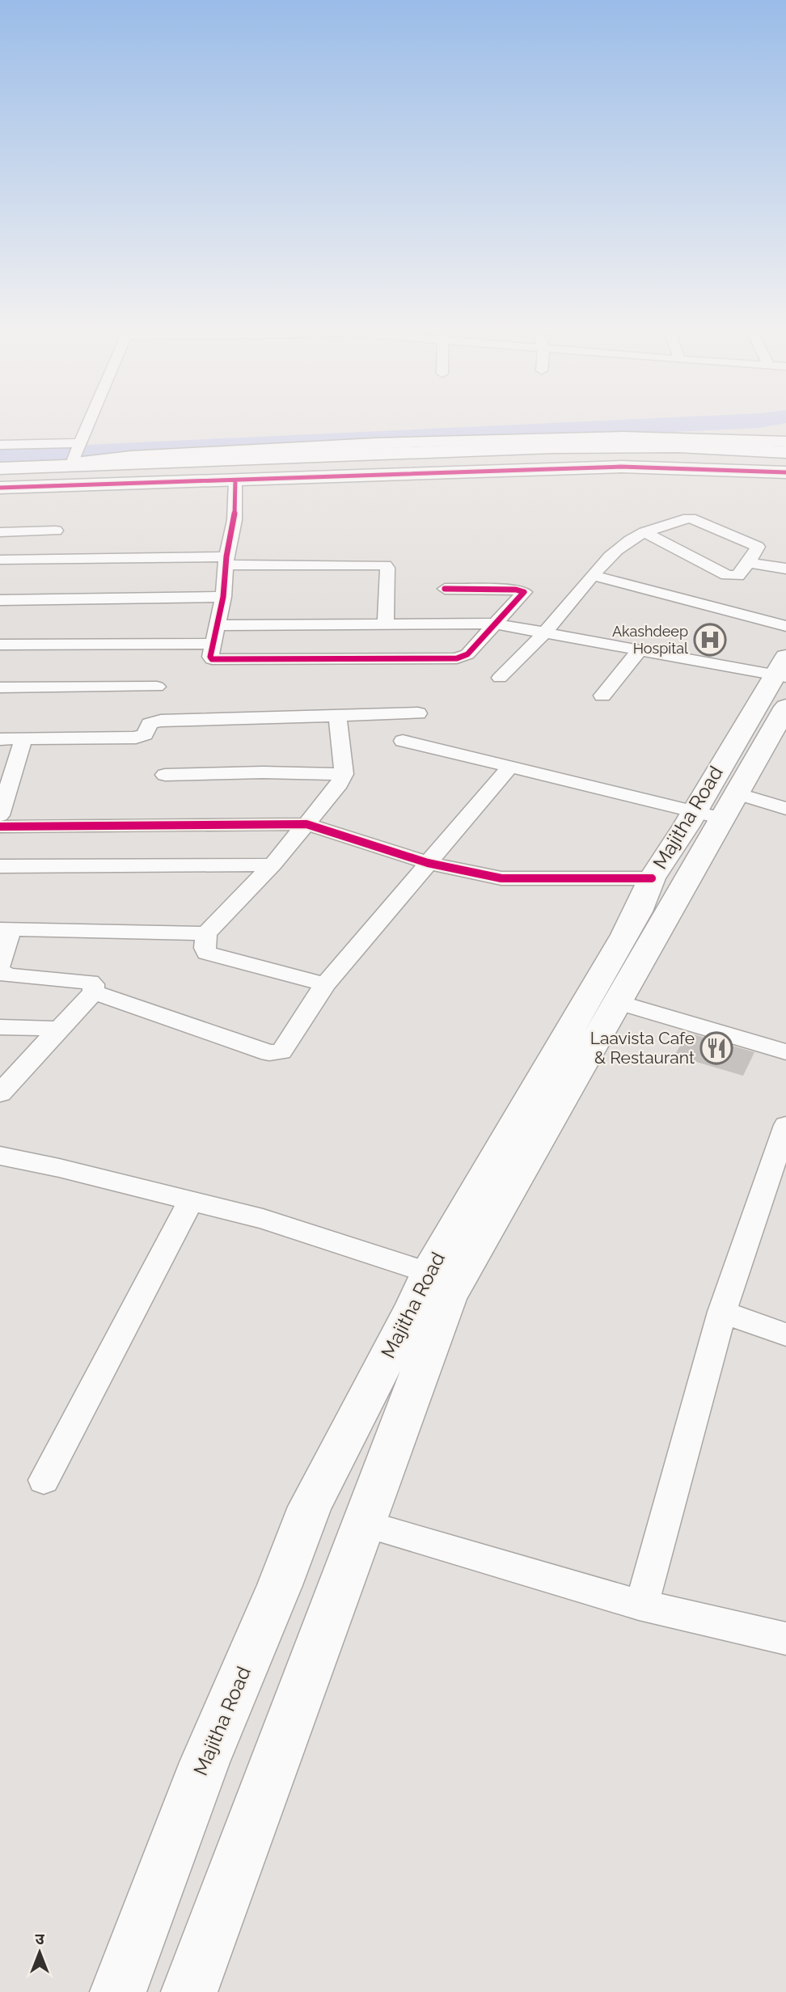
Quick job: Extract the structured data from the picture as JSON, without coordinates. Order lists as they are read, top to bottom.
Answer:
{
  "streets": {
    "main road": ["Majitha Road"]
  },
  "places": {
    "hospital": ["Akashdeep Hospital"],
    "restaurant": ["Laavista Cafe & Restaurant"]
  },
  "north": "top"
}
